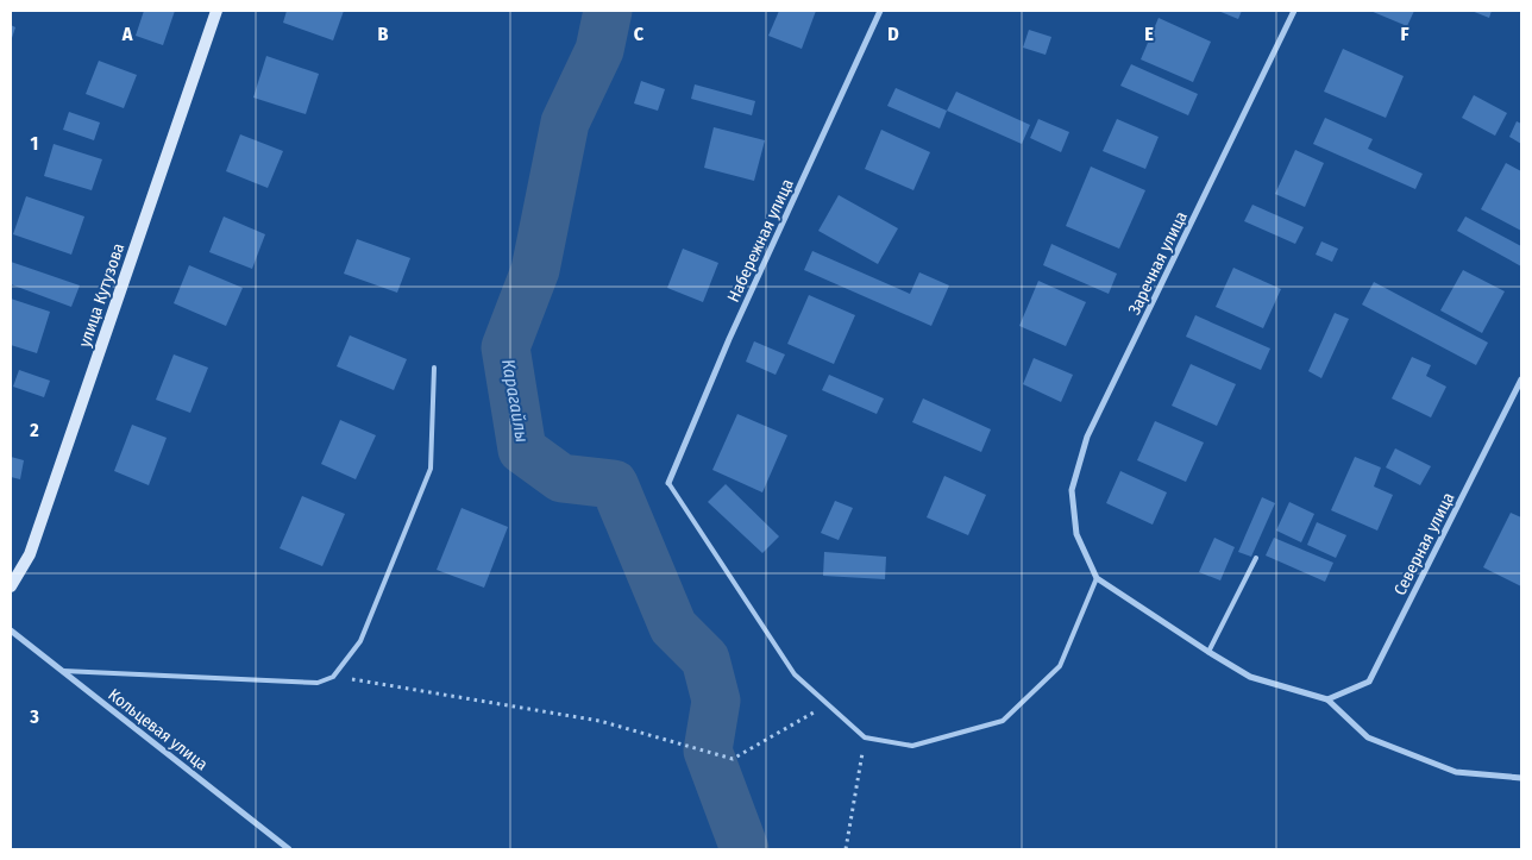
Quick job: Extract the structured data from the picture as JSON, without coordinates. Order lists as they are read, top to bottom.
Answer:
{
  "streets": {
    "main road": ["улица Кутузова"],
    "street": [
      "Набережная улица",
      "Заречная улица",
      "Северная улица",
      "Кольцевая улица"
    ]
  },
  "water": ["Карагайлы"],
  "grid": {
    "columns": [
      "A",
      "B",
      "C",
      "D",
      "E",
      "F"
    ],
    "rows": ["1", "2", "3"]
  }
}
